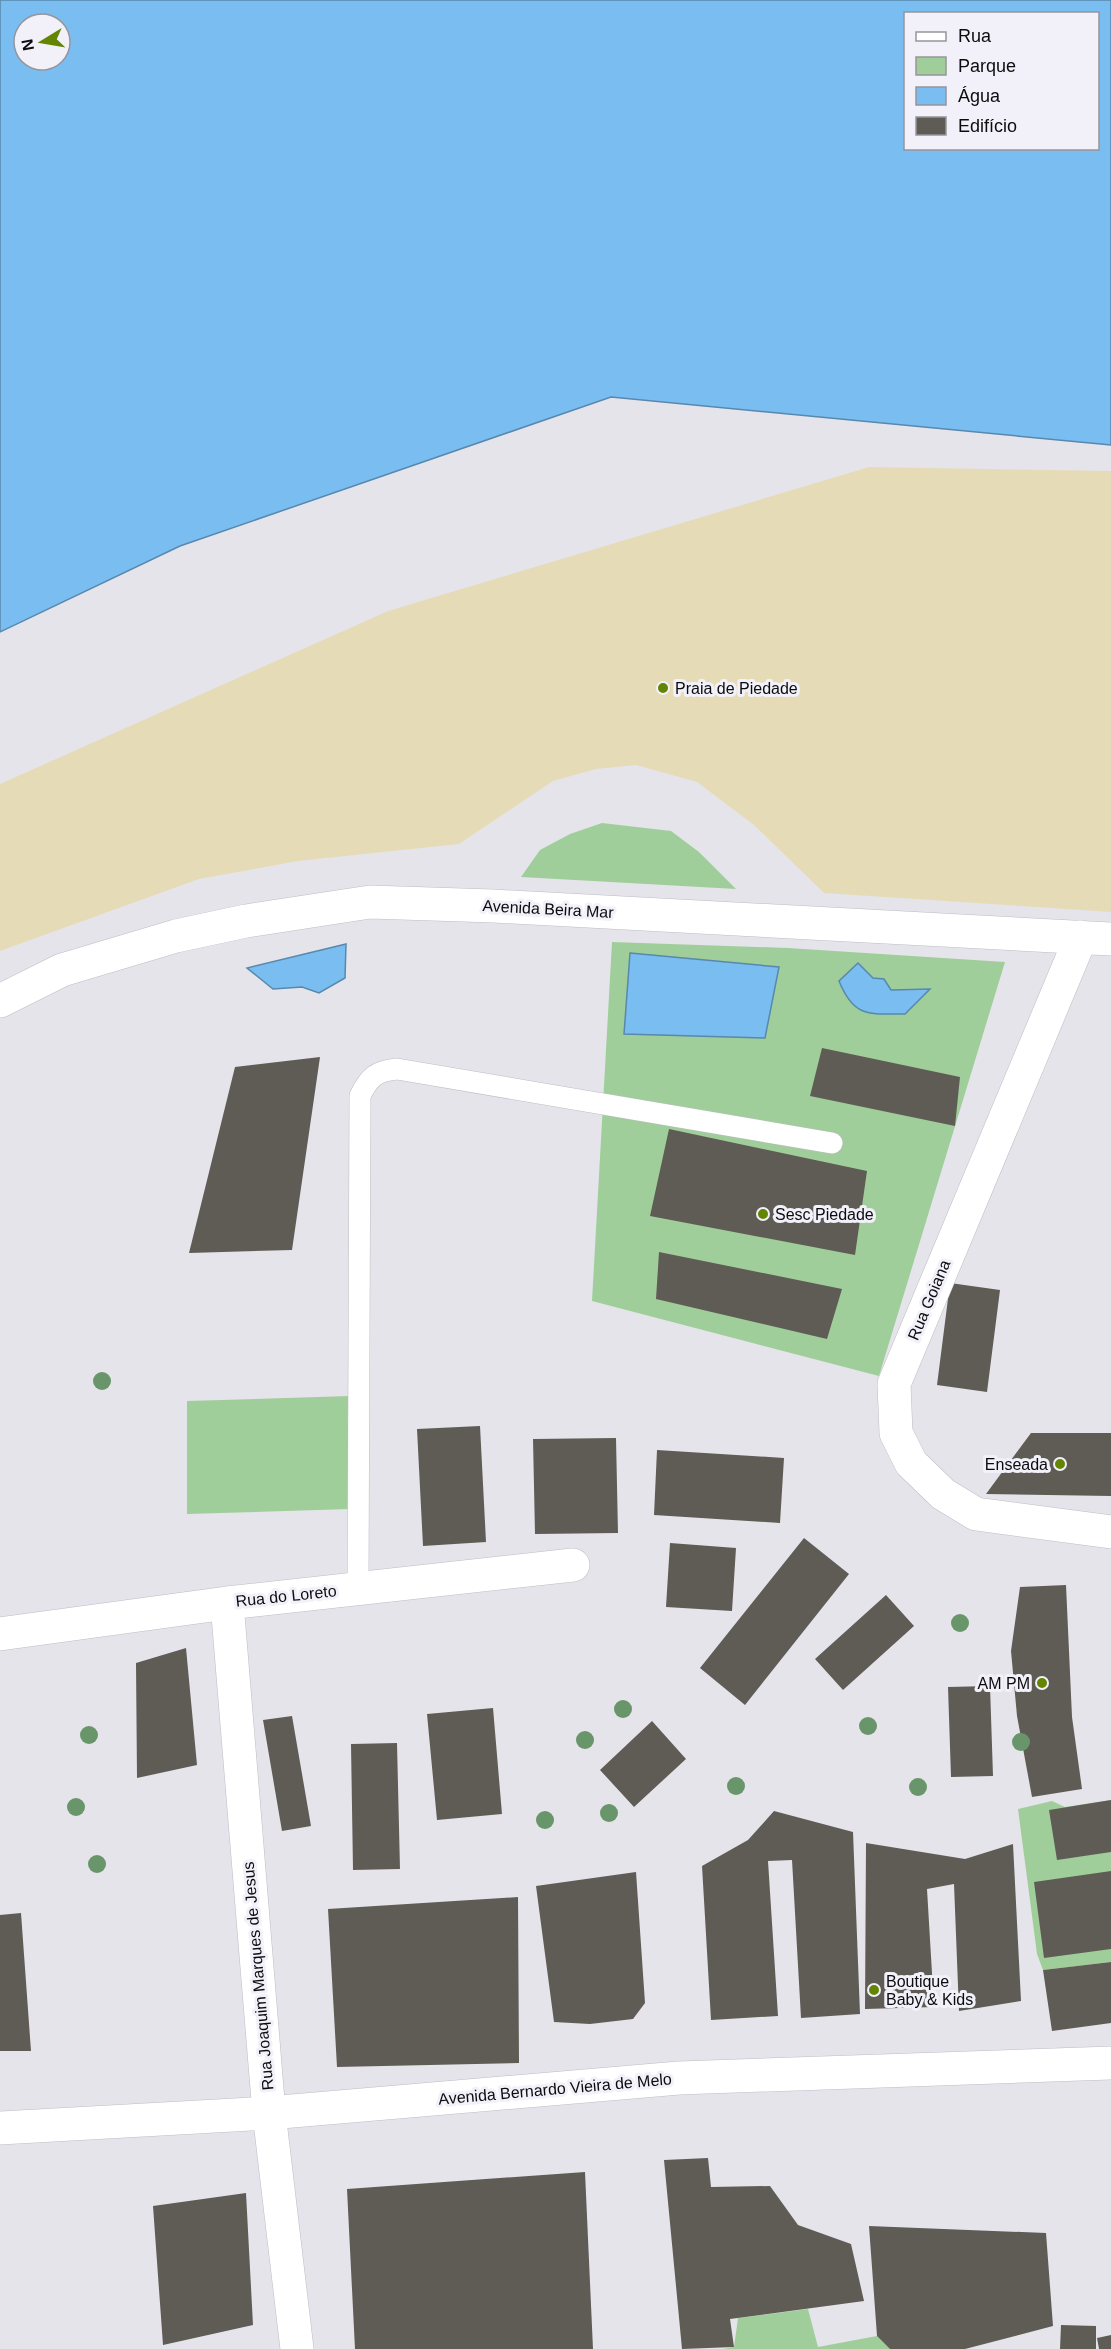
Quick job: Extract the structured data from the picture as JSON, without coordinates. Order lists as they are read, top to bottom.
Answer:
{
  "streets": {
    "street": [
      "Avenida Beira Mar",
      "Rua Goiana",
      "Rua do Loreto",
      "Rua Joaquim Marques de Jesus",
      "Avenida Bernardo Vieira de Melo"
    ]
  },
  "crossings": [
    ["Avenida Beira Mar", "Rua Goiana"],
    ["Rua do Loreto", "Rua Joaquim Marques de Jesus"],
    ["Rua Joaquim Marques de Jesus", "Avenida Bernardo Vieira de Melo"]
  ],
  "places": [
    "Praia de Piedade",
    "Sesc Piedade",
    "Enseada",
    "AM PM",
    "Boutique Baby & Kids"
  ],
  "legend": [
    "Rua",
    "Parque",
    "Água",
    "Edifício"
  ],
  "north": "left"
}
